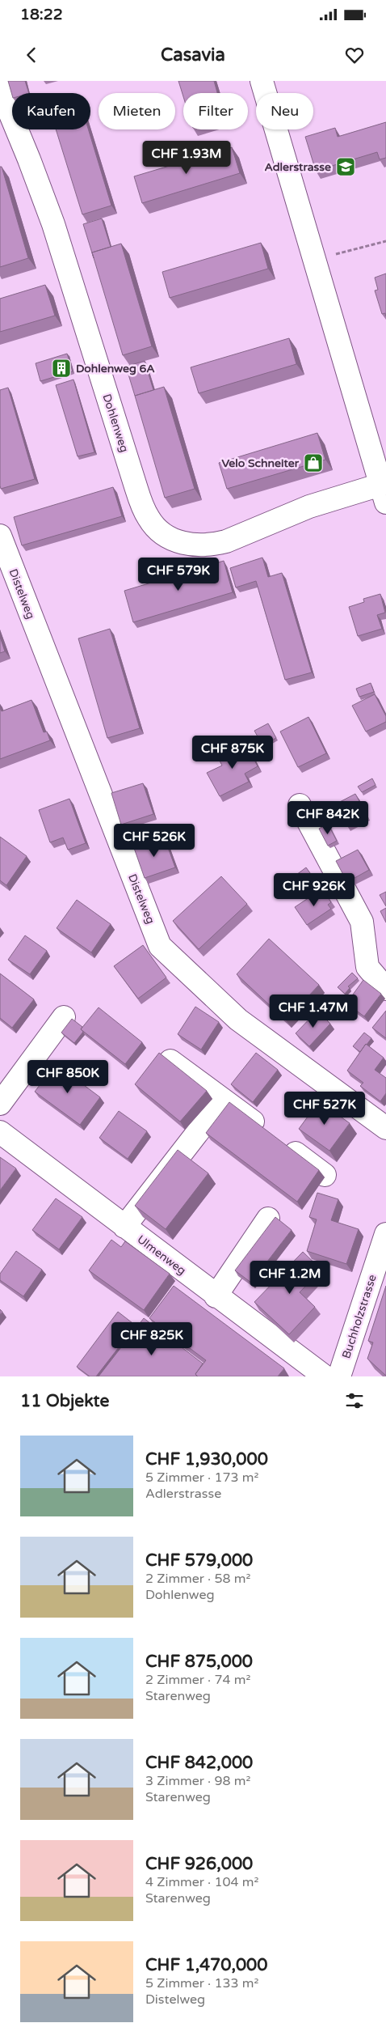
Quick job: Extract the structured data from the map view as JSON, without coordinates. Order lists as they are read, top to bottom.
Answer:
{
  "streets": {
    "street": [
      "Dohlenweg",
      "Distelweg",
      "Ulmenweg",
      "Buchholzstrasse"
    ]
  },
  "places": {
    "school or university": ["Adlerstrasse"],
    "building": ["Dohlenweg 6A"],
    "shop": ["Velo Schneiter"]
  },
  "page": {
    "status": "18:22",
    "header": "Casavia",
    "chip": [
      "Kaufen",
      "Mieten",
      "Filter",
      "Neu"
    ],
    "price": [
      "CHF 1.93M",
      "CHF 579K",
      "CHF 875K",
      "CHF 842K",
      "CHF 526K",
      "CHF 926K",
      "CHF 1.47M",
      "CHF 850K",
      "CHF 527K",
      "CHF 1.2M",
      "CHF 825K"
    ],
    "heading": "11 Objekte",
    "list": [
      {
        "name": "CHF 1,930,000",
        "note": "5 Zimmer · 173 m² · Adlerstrasse"
      },
      {
        "name": "CHF 579,000",
        "note": "2 Zimmer · 58 m² · Dohlenweg"
      },
      {
        "name": "CHF 875,000",
        "note": "2 Zimmer · 74 m² · Starenweg"
      },
      {
        "name": "CHF 842,000",
        "note": "3 Zimmer · 98 m² · Starenweg"
      },
      {
        "name": "CHF 926,000",
        "note": "4 Zimmer · 104 m² · Starenweg"
      },
      {
        "name": "CHF 1,470,000",
        "note": "5 Zimmer · 133 m² · Distelweg"
      }
    ]
  }
}
